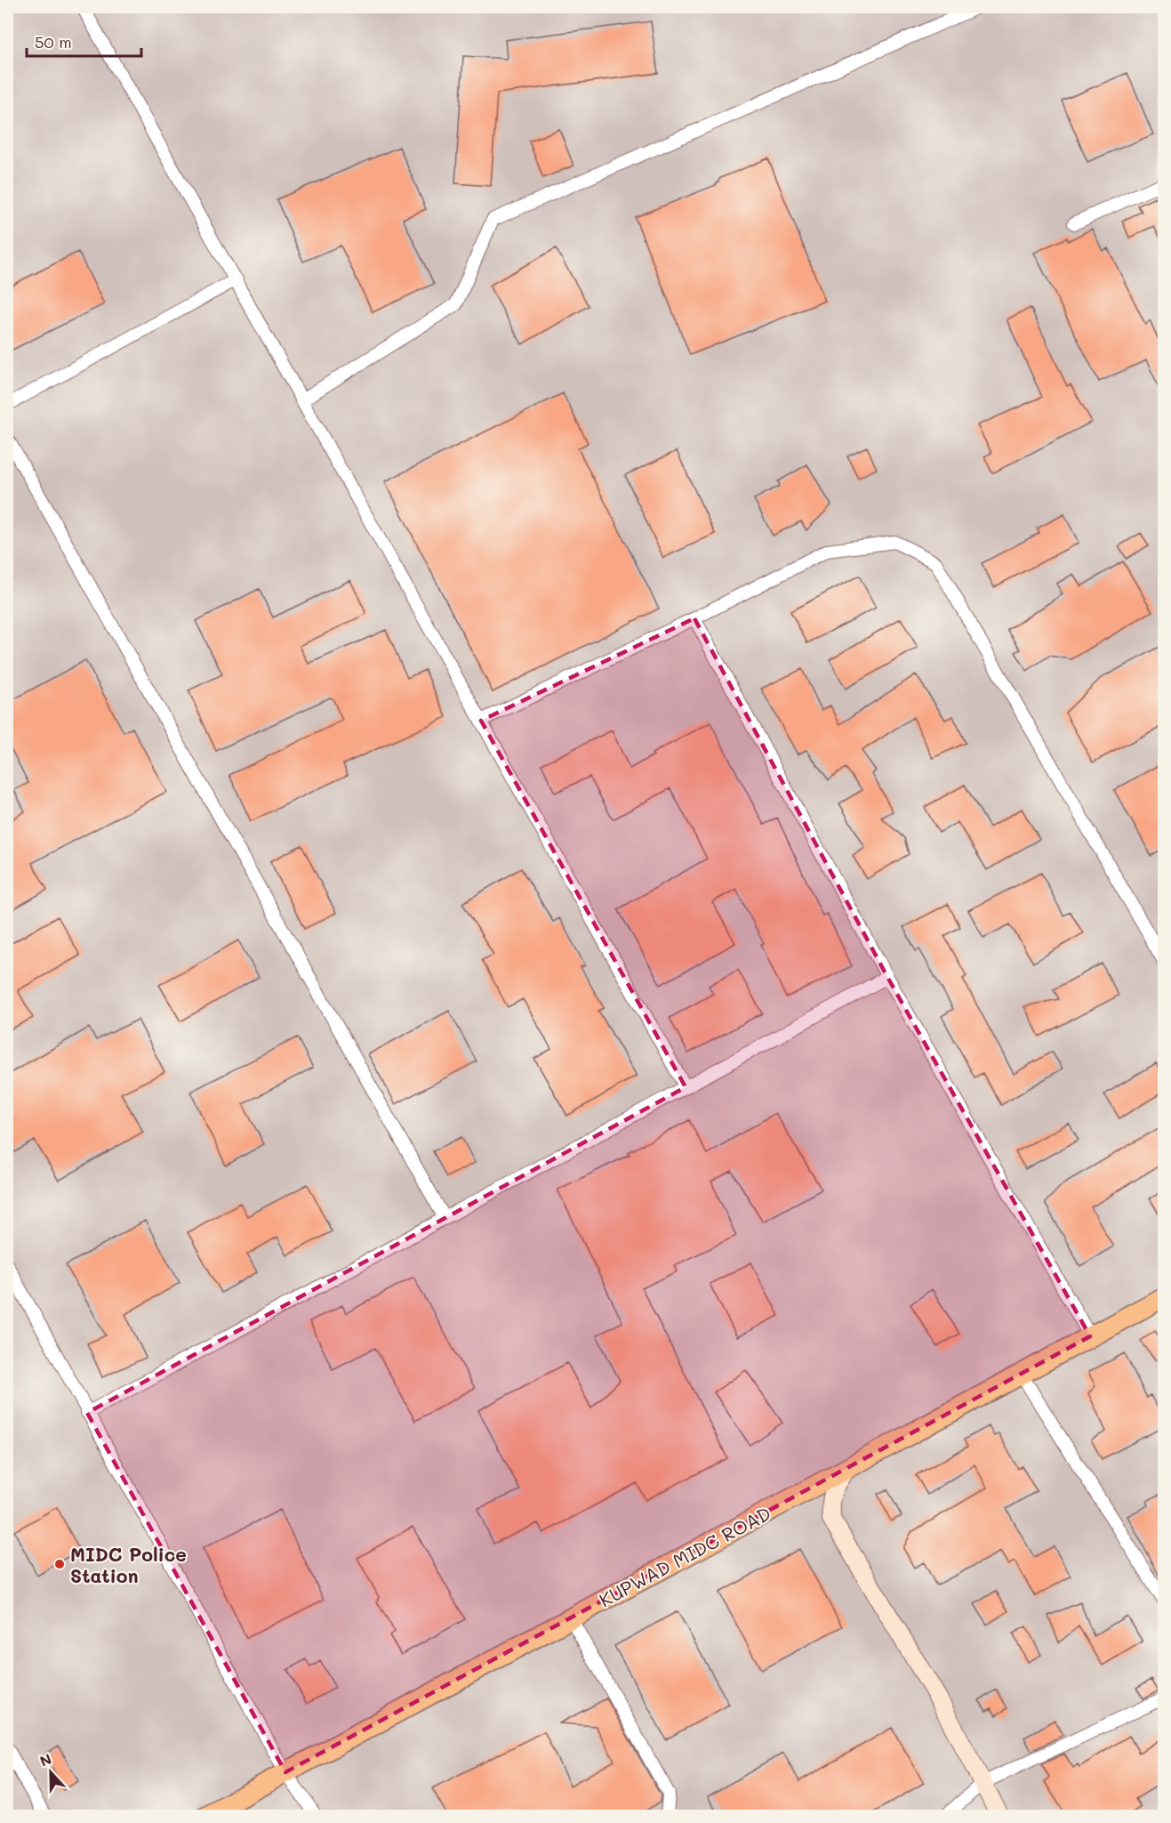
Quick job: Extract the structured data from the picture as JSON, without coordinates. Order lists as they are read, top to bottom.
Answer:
{
  "streets": {
    "main road": ["KUPWAD MIDC ROAD"]
  },
  "places": ["MIDC Police Station"],
  "scale_bar": "50 m",
  "north": "top"
}
